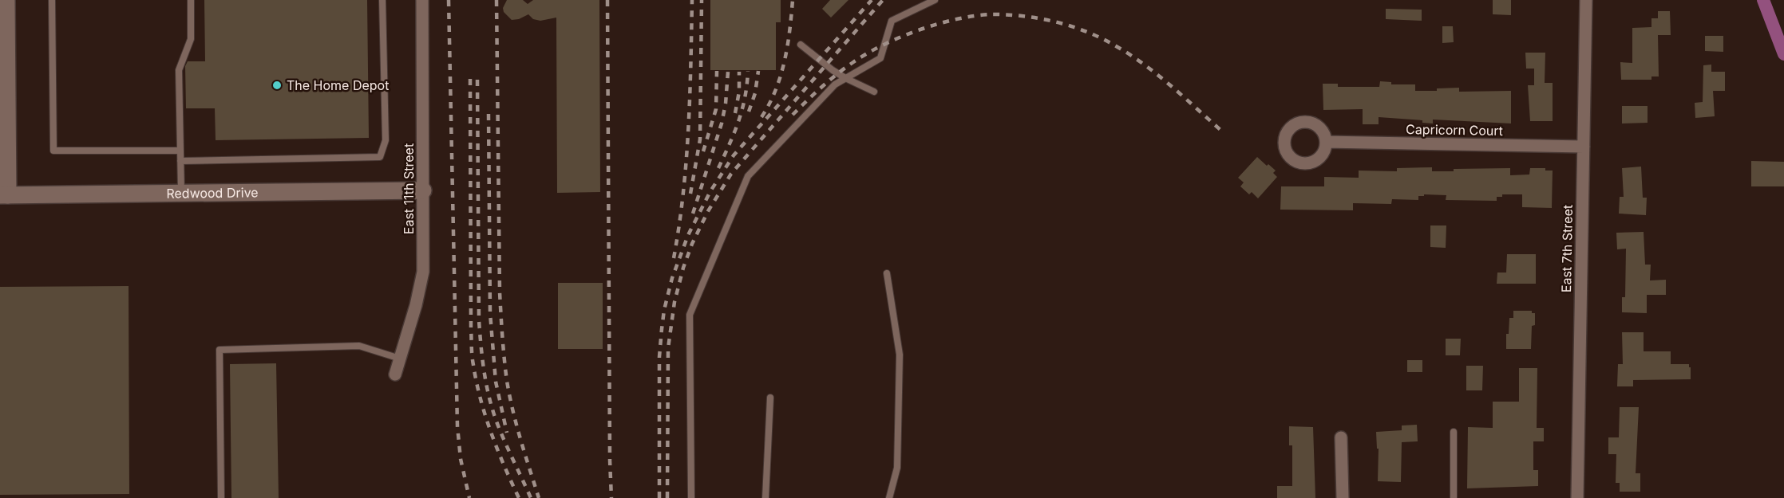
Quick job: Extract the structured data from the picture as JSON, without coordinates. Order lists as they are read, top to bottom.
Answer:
{
  "streets": {
    "street": [
      "Capricorn Court",
      "East 11th Street",
      "Redwood Drive",
      "East 7th Street"
    ]
  },
  "crossings": [
    ["Capricorn Court", "East 7th Street"],
    ["East 11th Street", "Redwood Drive"]
  ],
  "places": ["The Home Depot"]
}
